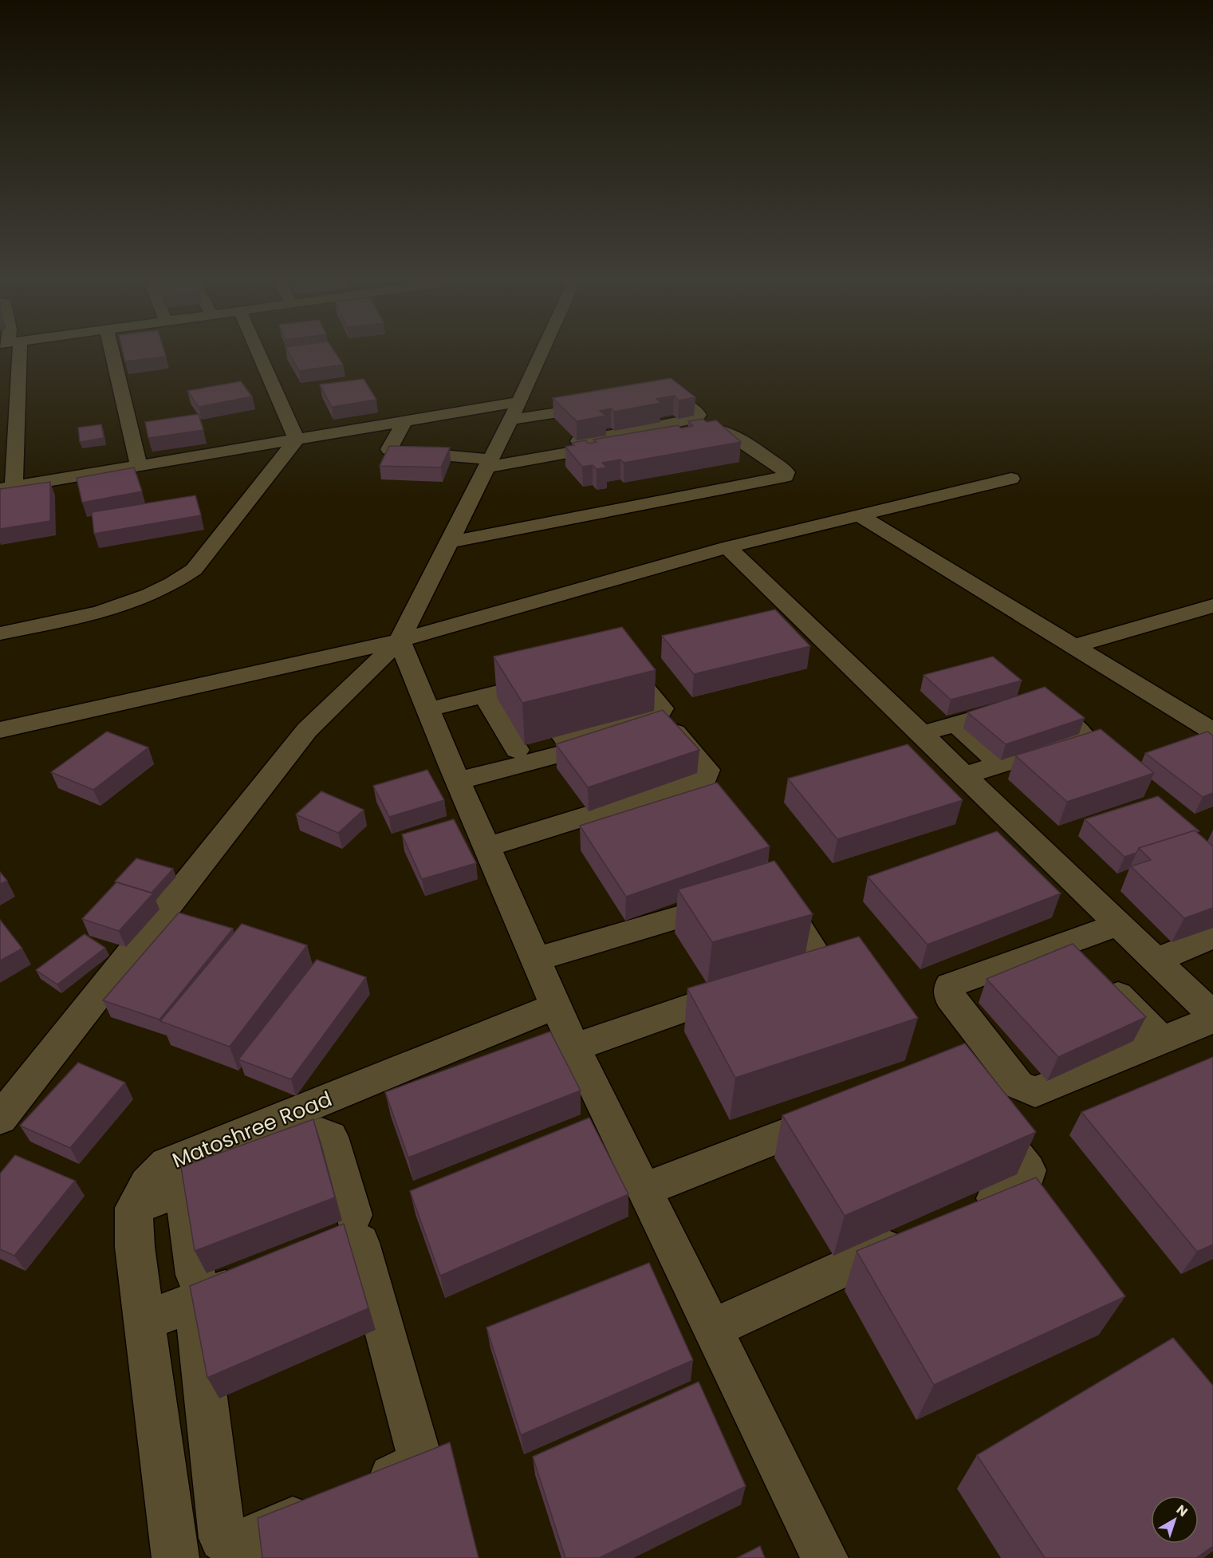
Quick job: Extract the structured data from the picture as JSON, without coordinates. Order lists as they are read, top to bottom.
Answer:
{
  "streets": {
    "street": ["Matoshree Road"]
  },
  "north": "top right"
}
